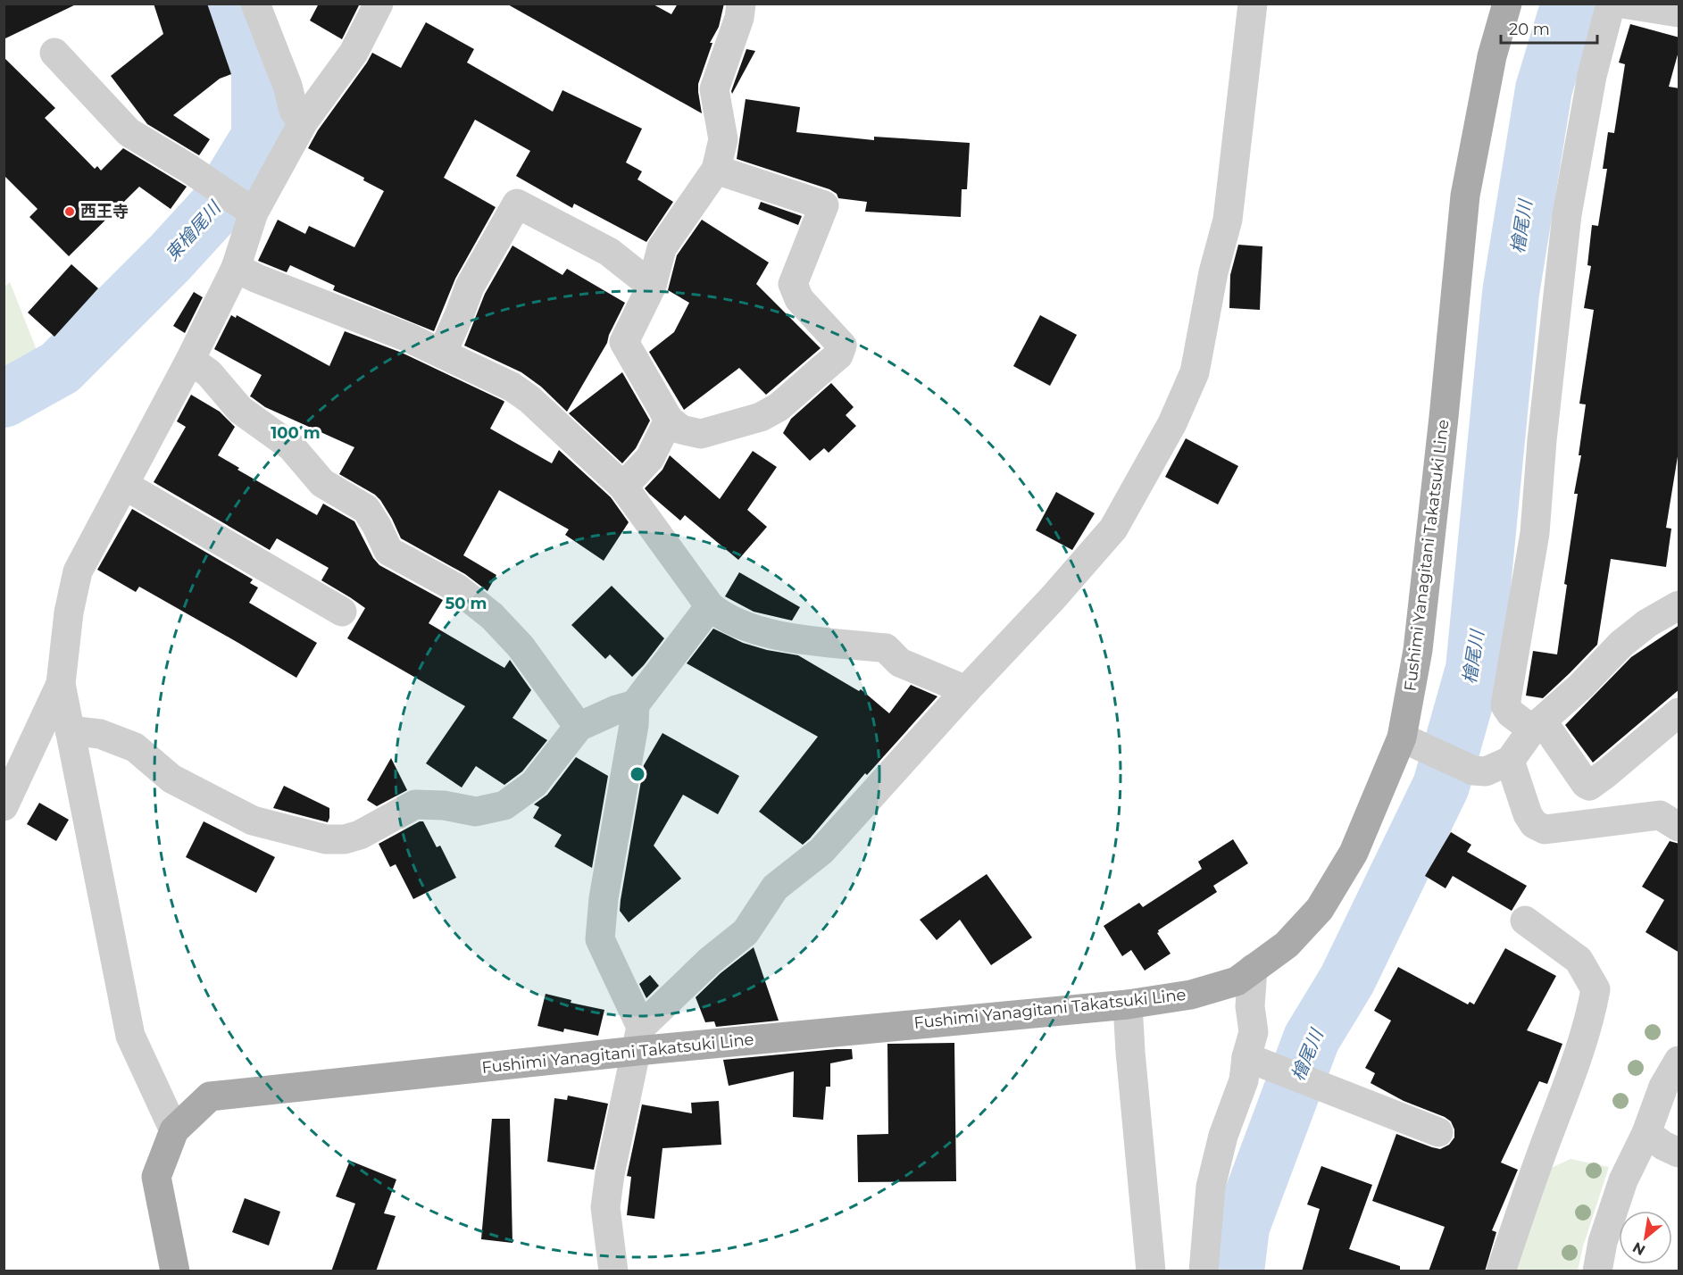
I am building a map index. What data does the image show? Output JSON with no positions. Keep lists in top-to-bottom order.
{
  "streets": {
    "main road": ["Fushimi Yanagitani Takatsuki Line"]
  },
  "water": ["檜尾川", "東檜尾川"],
  "places": ["西王寺"],
  "scale_bar": "20 m",
  "north": "bottom left",
  "rings": ["100 m", "50 m"]
}
